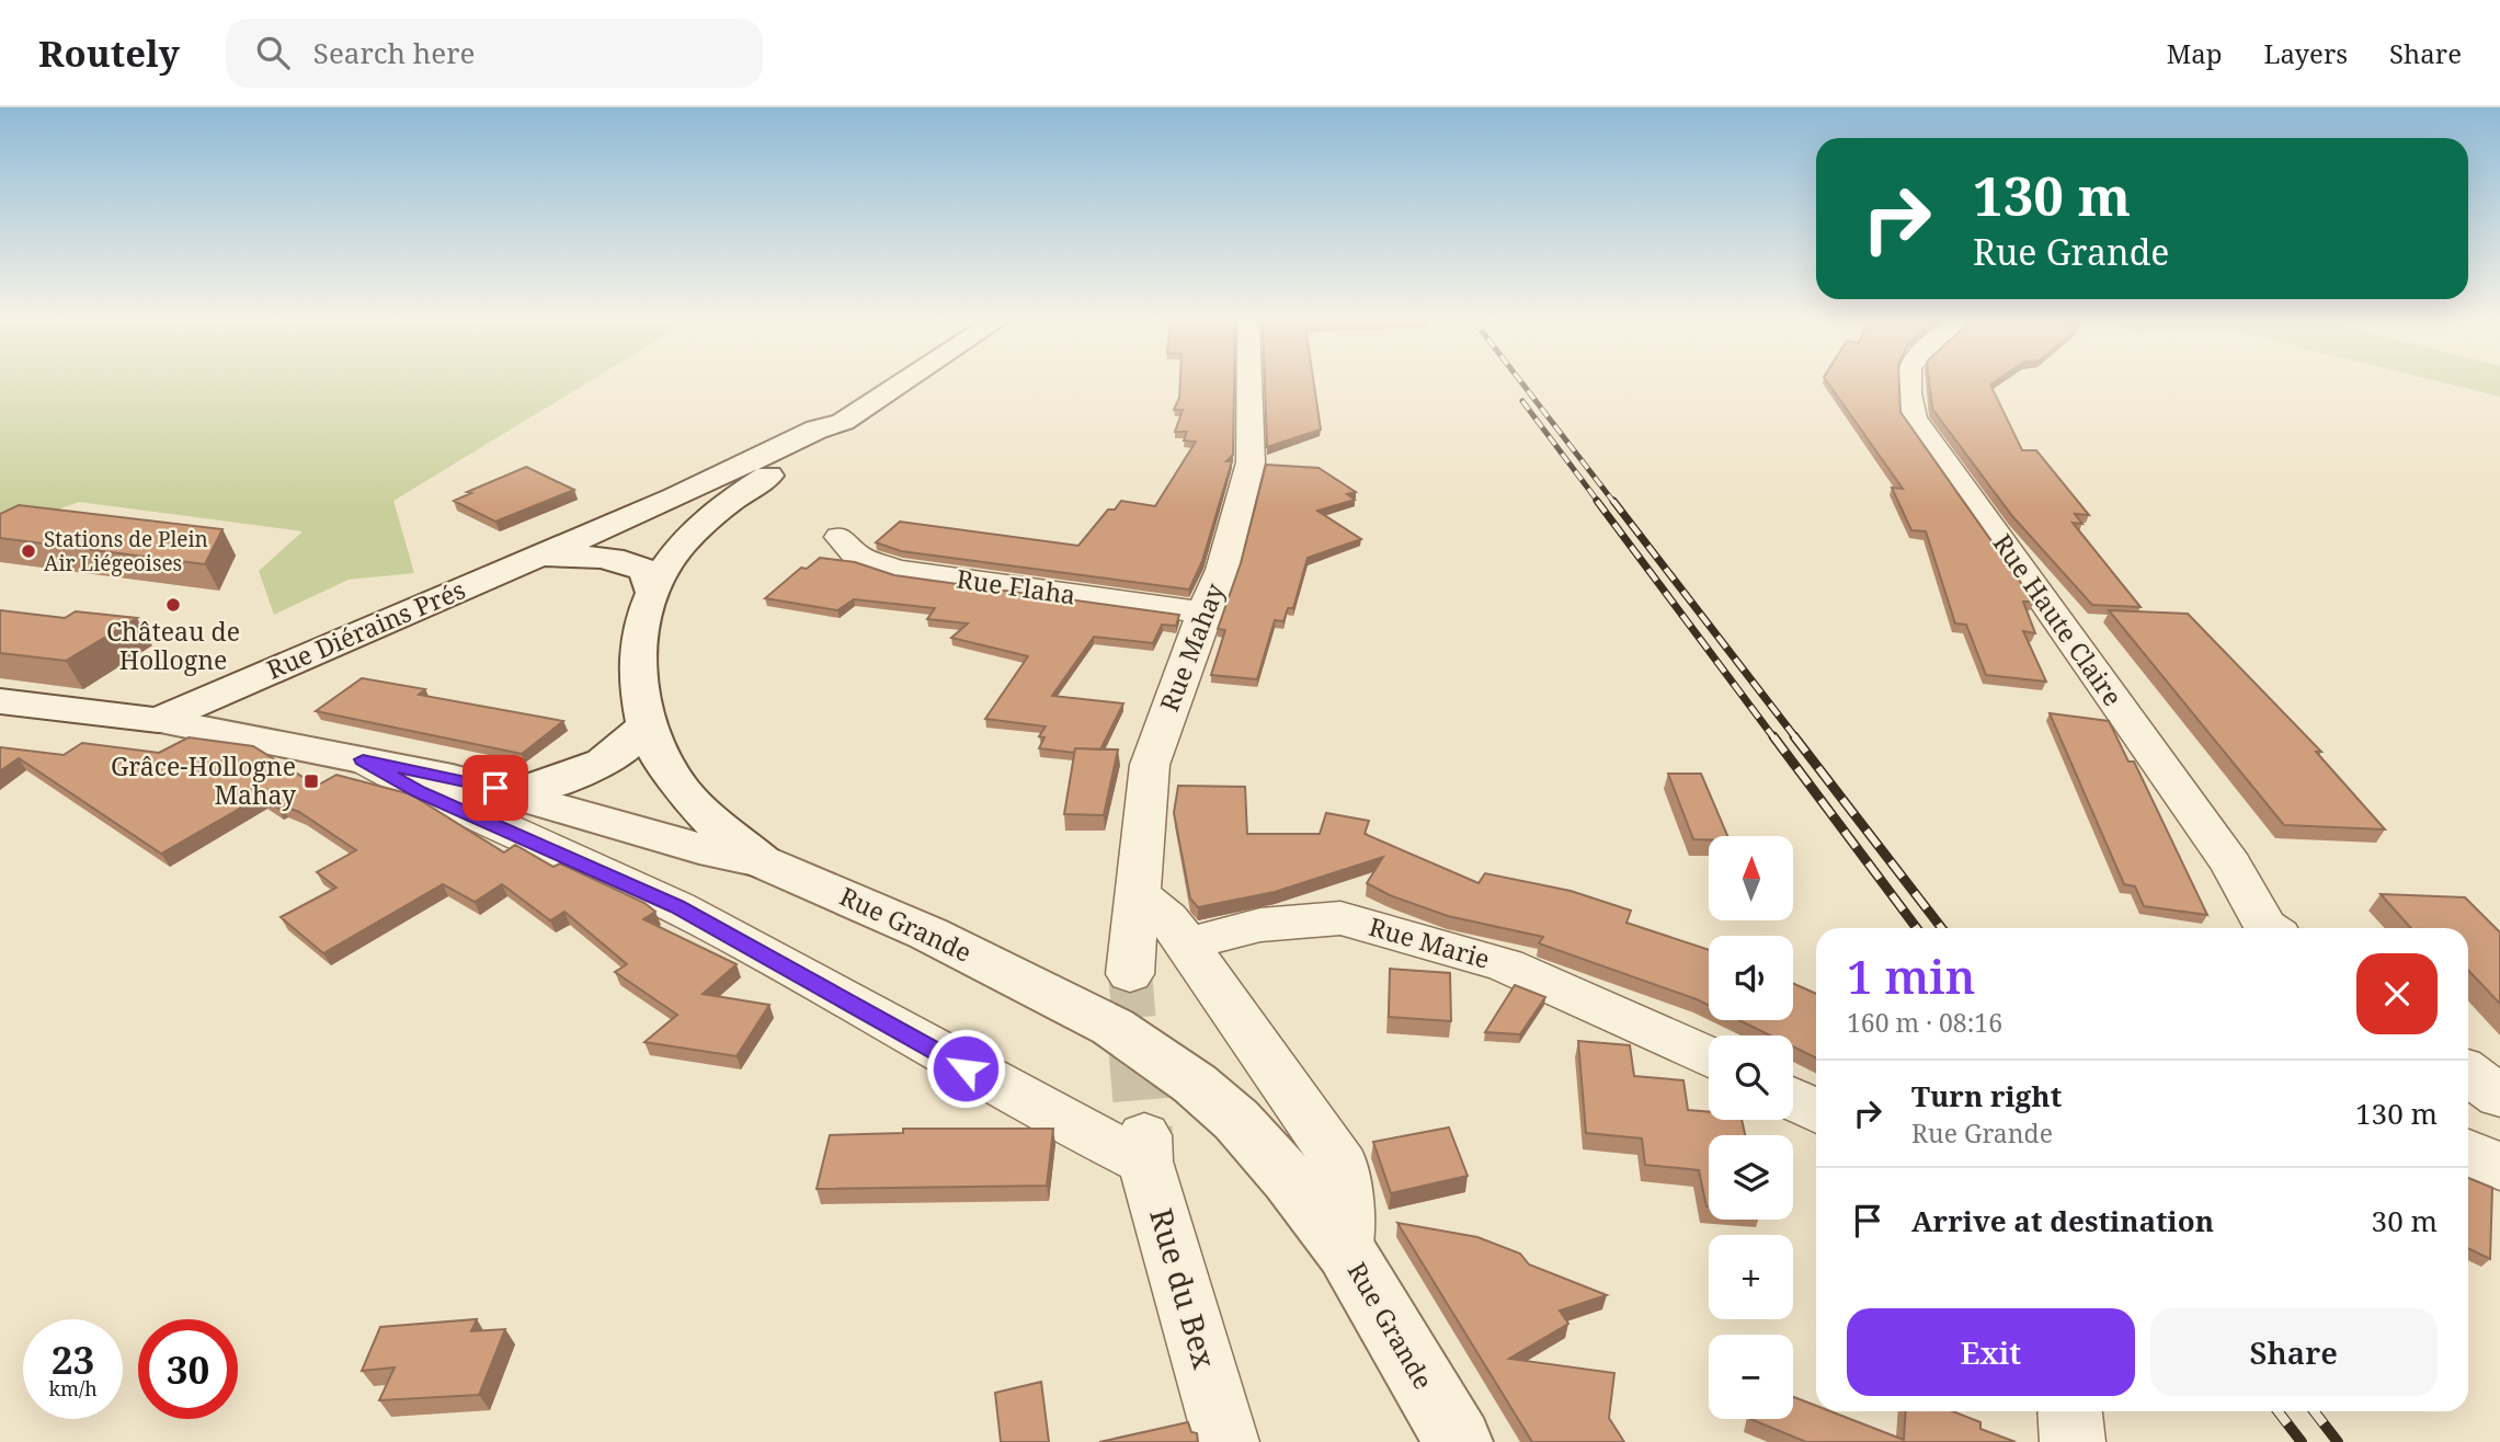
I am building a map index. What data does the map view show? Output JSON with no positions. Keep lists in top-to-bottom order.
{
  "streets": {
    "main road": ["Rue Diérains Prés", "Rue Grande"],
    "street": [
      "Rue Flaha",
      "Rue Haute Claire",
      "Rue Mahay",
      "Rue Marie",
      "Rue du Bex"
    ]
  },
  "crossings": [
    ["Rue Flaha", "Rue Mahay"],
    ["Rue Diérains Prés", "Rue Grande"],
    ["Rue Grande", "Rue du Bex"]
  ],
  "places": {
    "other": ["Stations de Plein Air Liégeoises", "Château de Hollogne"],
    "transit": ["Grâce-Hollogne Mahay"]
  },
  "north": "top",
  "page": {
    "header": "Routely",
    "search": "Search here",
    "nav": ["Map", "Layers", "Share"],
    "turn": ["130 m", "Rue Grande"],
    "map_buttons": ["+", "−"],
    "heading": ["1 min", "160 m · 08:16"],
    "list": [
      {
        "name": "Turn right",
        "note": "Rue Grande",
        "value": "130 m"
      },
      {
        "name": "Arrive at destination",
        "value": "30 m"
      }
    ],
    "buttons": ["Exit", "Share"],
    "speed": "23 km/h",
    "limit": "30"
  }
}
